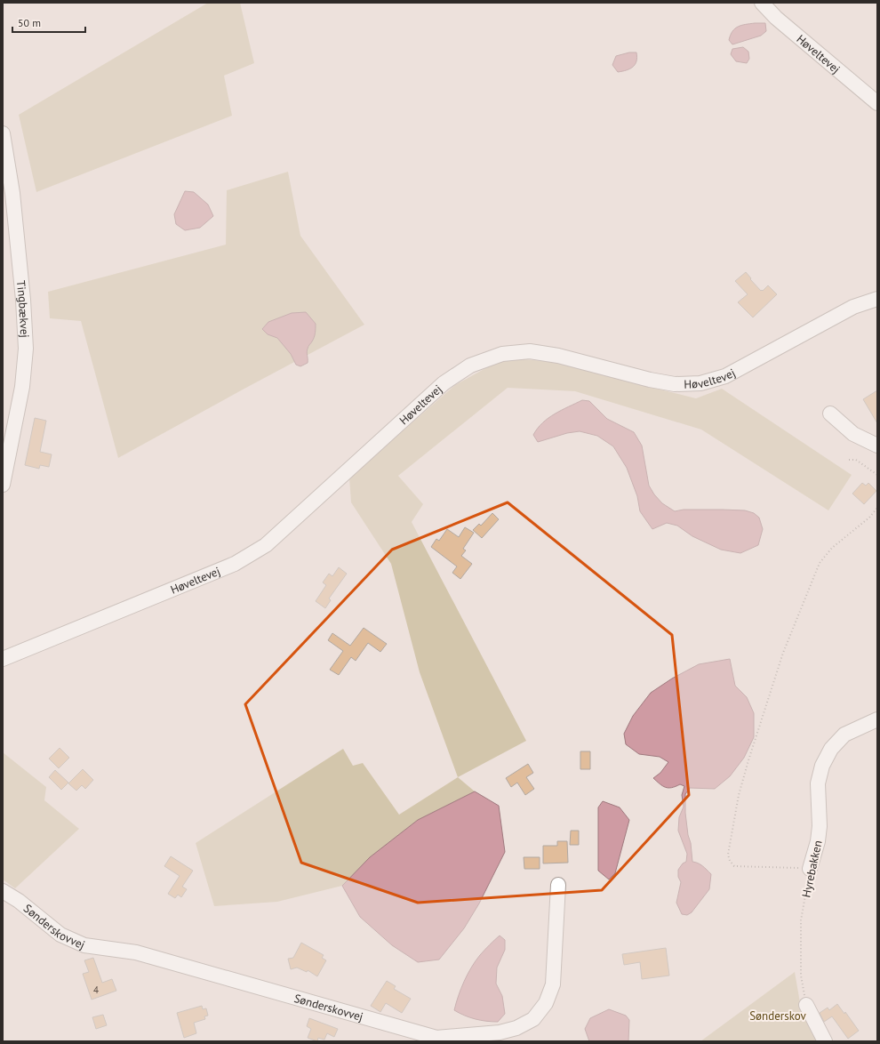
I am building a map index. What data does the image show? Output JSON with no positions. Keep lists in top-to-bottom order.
{
  "streets": {
    "street": [
      "Høveltevej",
      "Tingbækvej",
      "Hyrebakken",
      "Sønderskovvej"
    ]
  },
  "parks": ["Sønderskov"],
  "house_numbers": ["4"],
  "scale_bar": "50 m"
}
